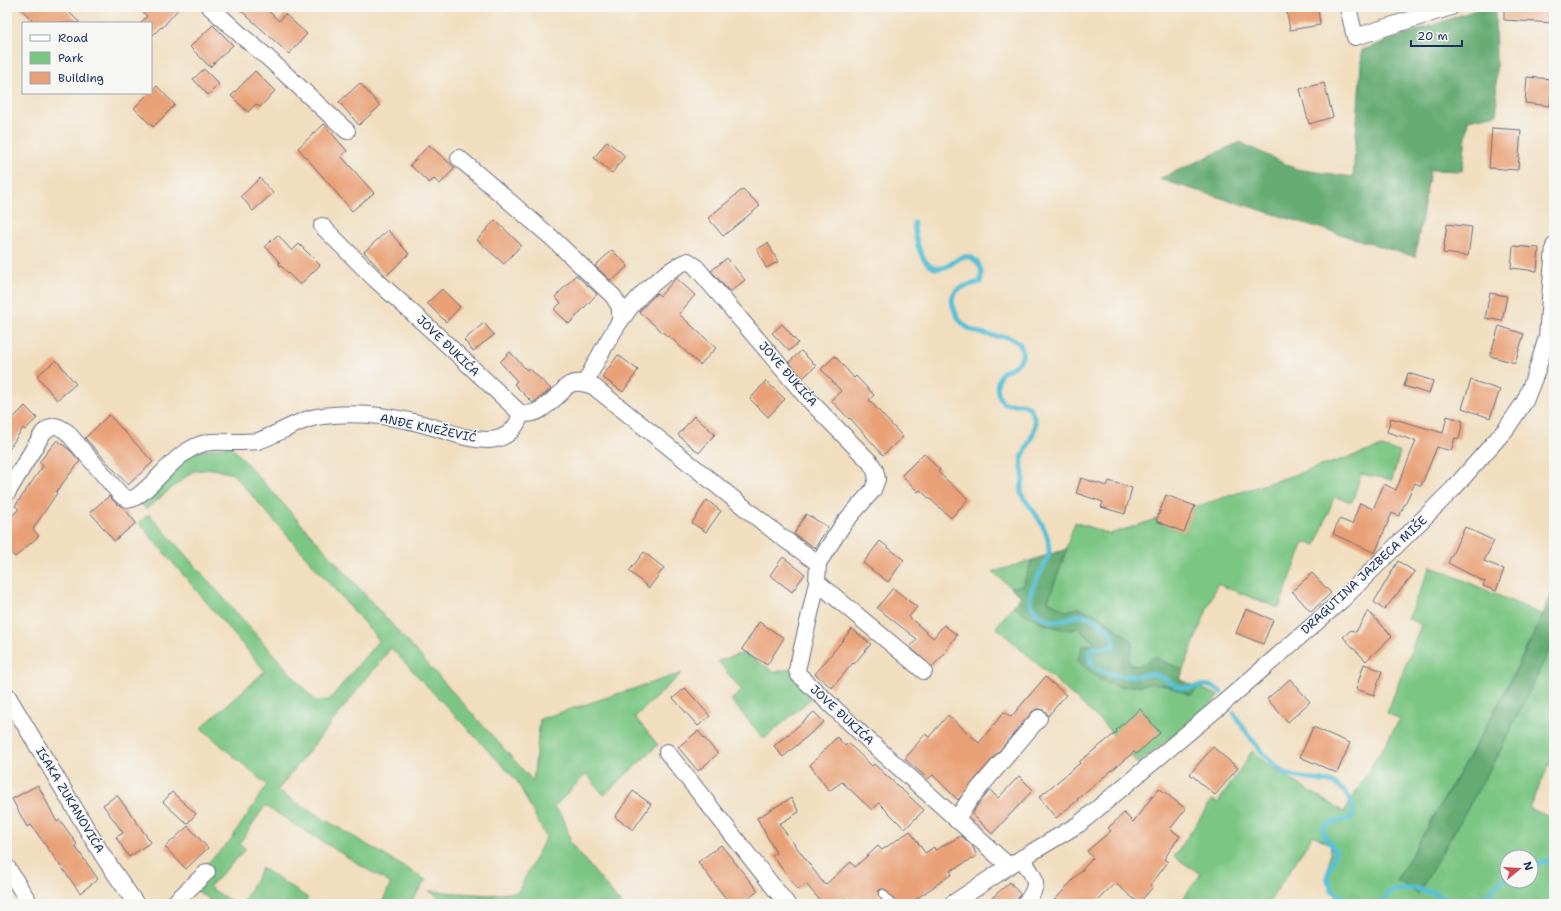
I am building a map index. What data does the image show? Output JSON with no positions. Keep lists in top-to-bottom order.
{
  "streets": {
    "street": [
      "JOVE ĐUKIĆA",
      "ANĐE KNEŽEVIĆ",
      "DRAGUTINA JAZBECA MIŠE",
      "ISAKA ZUKANOVIĆA"
    ]
  },
  "crossings": [
    ["JOVE ĐUKIĆA", "ANĐE KNEŽEVIĆ"],
    ["JOVE ĐUKIĆA", "DRAGUTINA JAZBECA MIŠE"]
  ],
  "legend": ["Road", "Park", "Building"],
  "scale_bar": "20 m",
  "north": "right"
}
